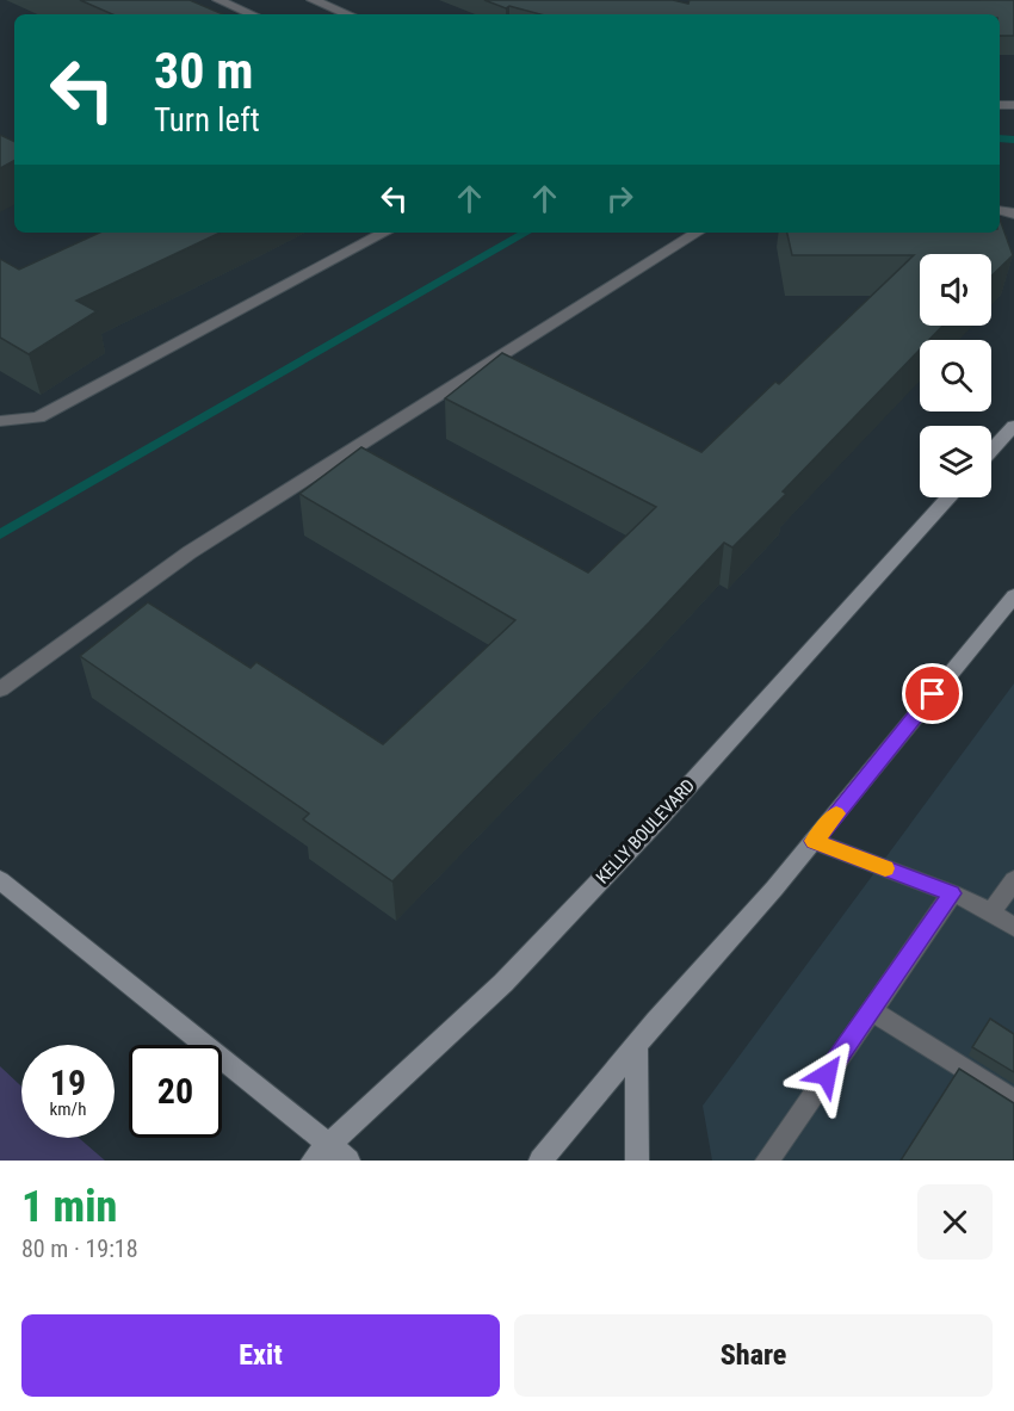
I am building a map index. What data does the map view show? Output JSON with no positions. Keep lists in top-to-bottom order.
{
  "streets": {
    "main road": ["KELLY BOULEVARD"]
  },
  "page": {
    "turn": ["30 m", "Turn left"],
    "speed": "19 km/h",
    "limit": "20",
    "heading": ["1 min", "80 m · 19:18"],
    "buttons": ["Exit", "Share"]
  }
}
